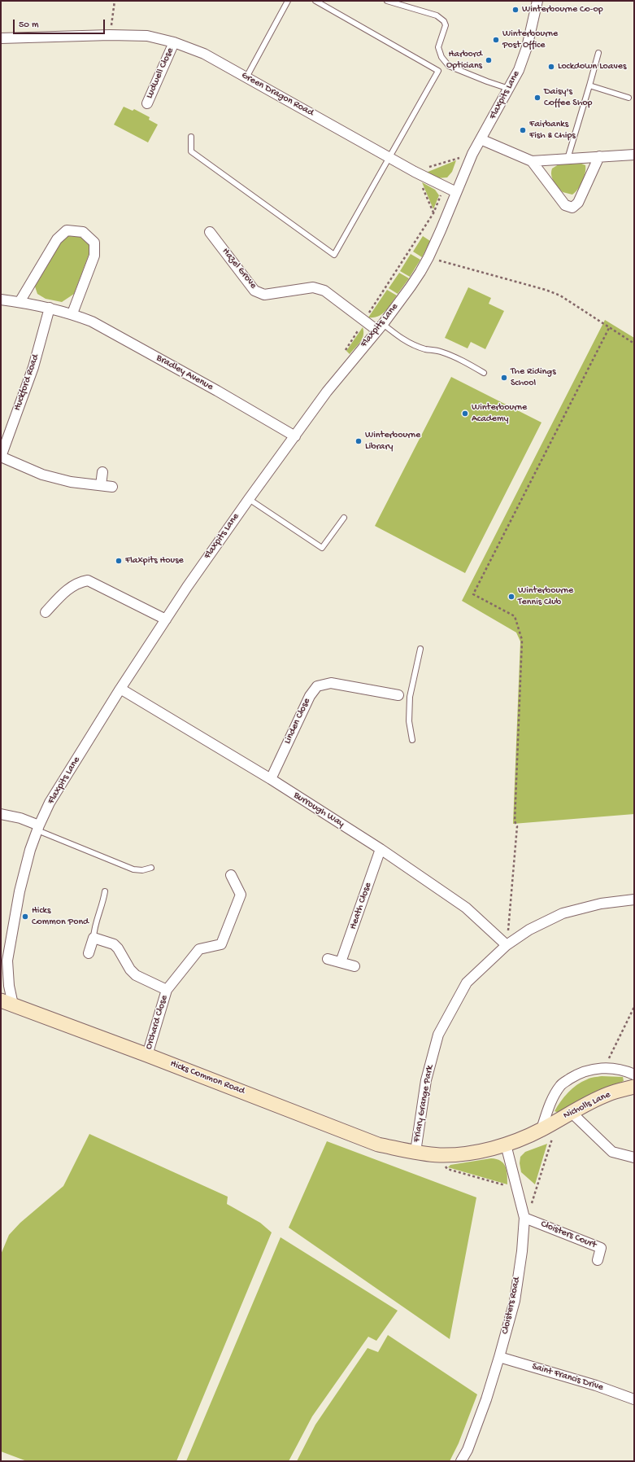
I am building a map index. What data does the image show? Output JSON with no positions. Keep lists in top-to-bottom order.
{
  "streets": {
    "street": [
      "Ludwell Close",
      "Green Dragon Road",
      "Flaxpits Lane",
      "Hazel Grove",
      "Bradley Avenue",
      "Huckford Road",
      "Linden Close",
      "Burrough Way",
      "Heath Close",
      "Orchard Close",
      "Hicks Common Road",
      "Friary Grange Park",
      "Nicholls Lane",
      "Cloisters Court",
      "Cloisters Road",
      "Saint Francis Drive"
    ]
  },
  "crossings": [
    ["Ludwell Close", "Green Dragon Road"],
    ["Green Dragon Road", "Flaxpits Lane"],
    ["Flaxpits Lane", "Hazel Grove"],
    ["Flaxpits Lane", "Bradley Avenue"],
    ["Flaxpits Lane", "Burrough Way"],
    ["Flaxpits Lane", "Hicks Common Road"],
    ["Bradley Avenue", "Huckford Road"],
    ["Linden Close", "Burrough Way"],
    ["Burrough Way", "Heath Close"],
    ["Burrough Way", "Friary Grange Park"],
    ["Orchard Close", "Hicks Common Road"],
    ["Hicks Common Road", "Friary Grange Park"],
    ["Hicks Common Road", "Nicholls Lane"],
    ["Friary Grange Park", "Nicholls Lane"],
    ["Nicholls Lane", "Cloisters Road"],
    ["Cloisters Court", "Cloisters Road"],
    ["Cloisters Road", "Saint Francis Drive"]
  ],
  "places": [
    "Winterbourne Co-op",
    "Winterbourne Post Office",
    "Harbord Opticians",
    "Lockdown Loaves",
    "Daisy's Coffee Shop",
    "Fairbanks Fish & Chips",
    "The Ridings School",
    "Winterbourne Academy",
    "Winterbourne Library",
    "Flaxpits House",
    "Winterbourne Tennis Club",
    "Hicks Common Pond"
  ],
  "scale_bar": "50 m"
}
